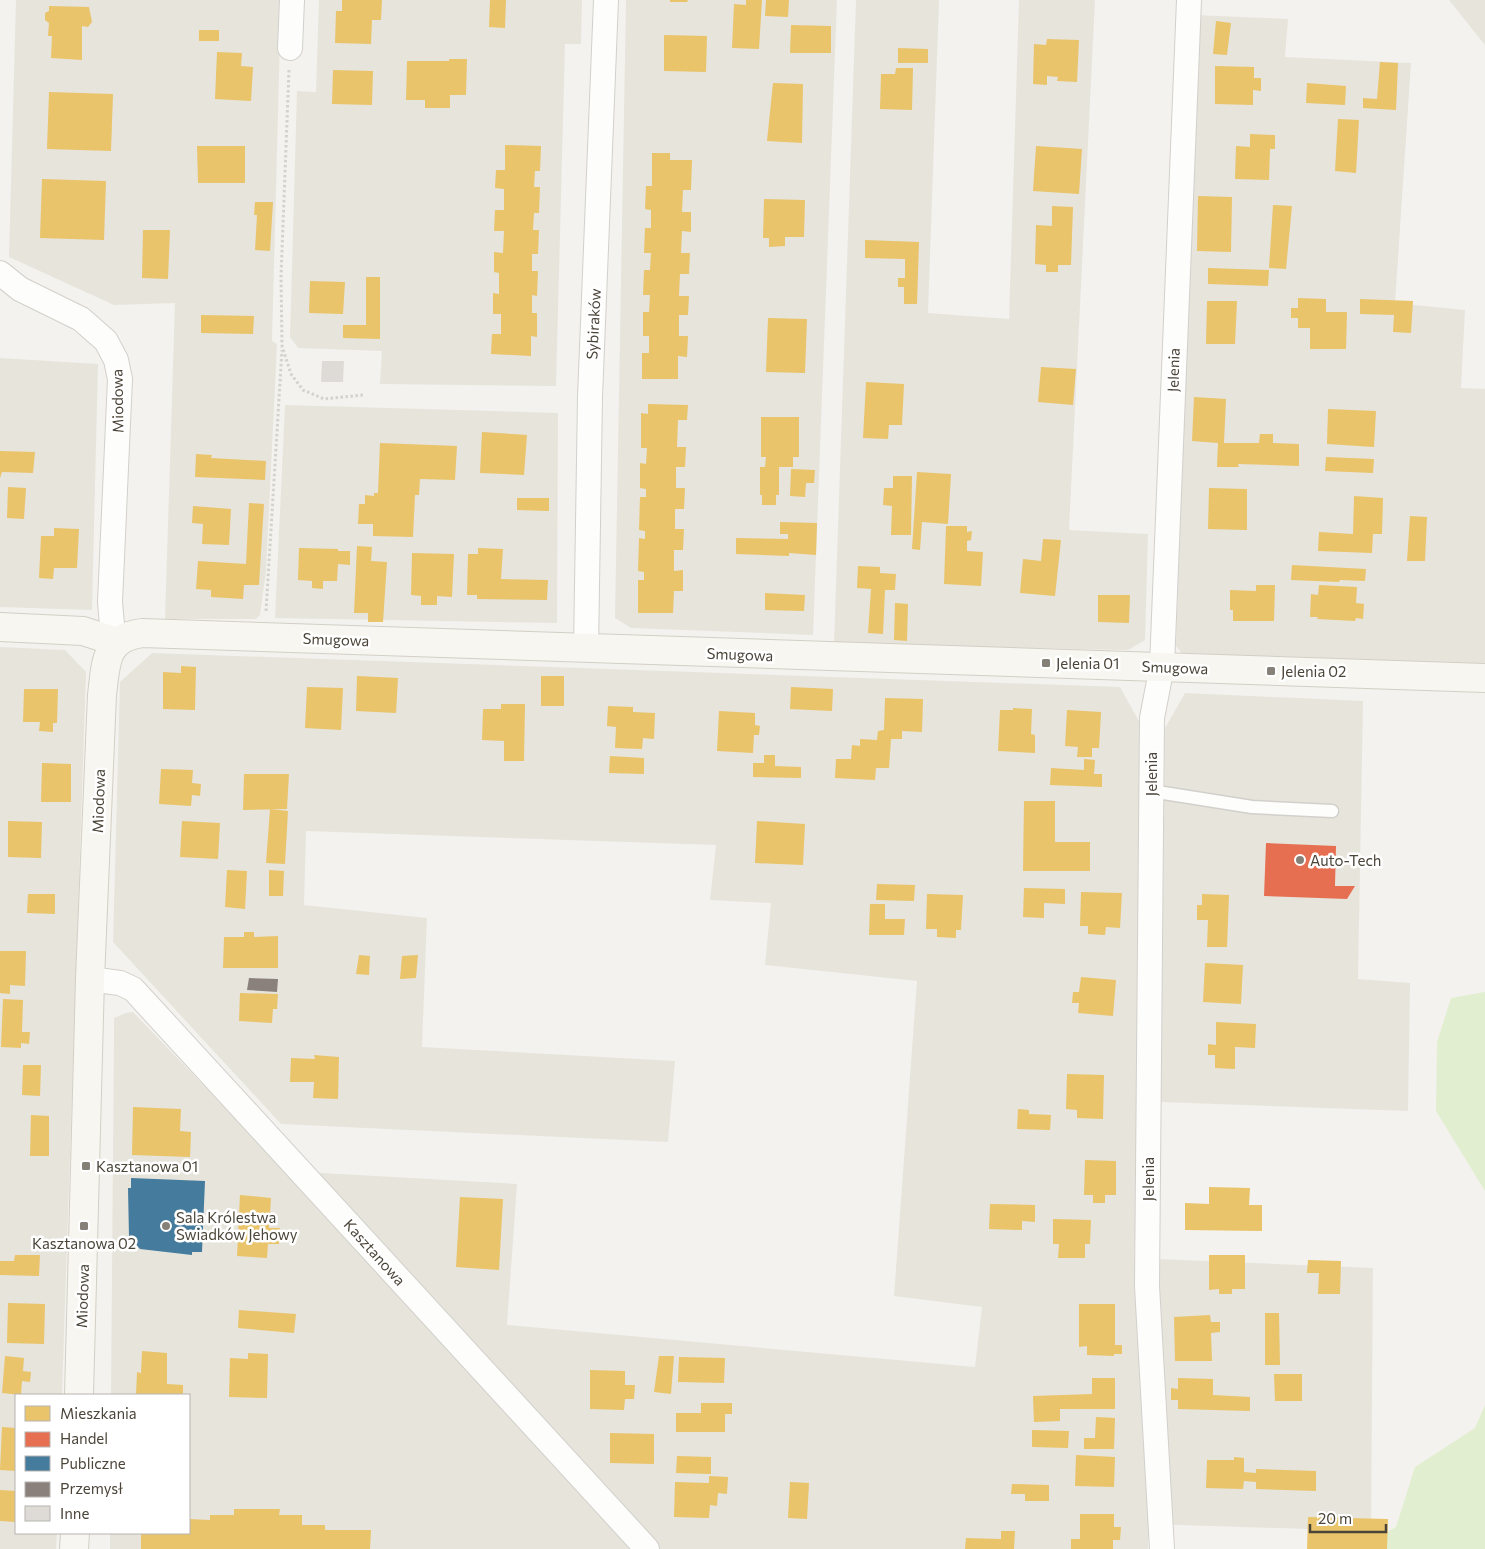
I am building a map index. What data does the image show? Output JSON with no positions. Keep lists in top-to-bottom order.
{
  "streets": {
    "street": [
      "Sybiraków",
      "Jelenia",
      "Miodowa",
      "Smugowa",
      "Kasztanowa"
    ]
  },
  "crossings": [
    ["Sybiraków", "Smugowa"],
    ["Jelenia", "Smugowa"],
    ["Miodowa", "Smugowa"],
    ["Miodowa", "Kasztanowa"]
  ],
  "places": {
    "transit": [
      "Jelenia 01",
      "Jelenia 02",
      "Kasztanowa 01",
      "Kasztanowa 02"
    ],
    "other": ["Auto-Tech", "Sala Królestwa Swiadków Jehowy"]
  },
  "legend": [
    "Mieszkania",
    "Handel",
    "Publiczne",
    "Przemysł",
    "Inne"
  ],
  "scale_bar": "20 m"
}
